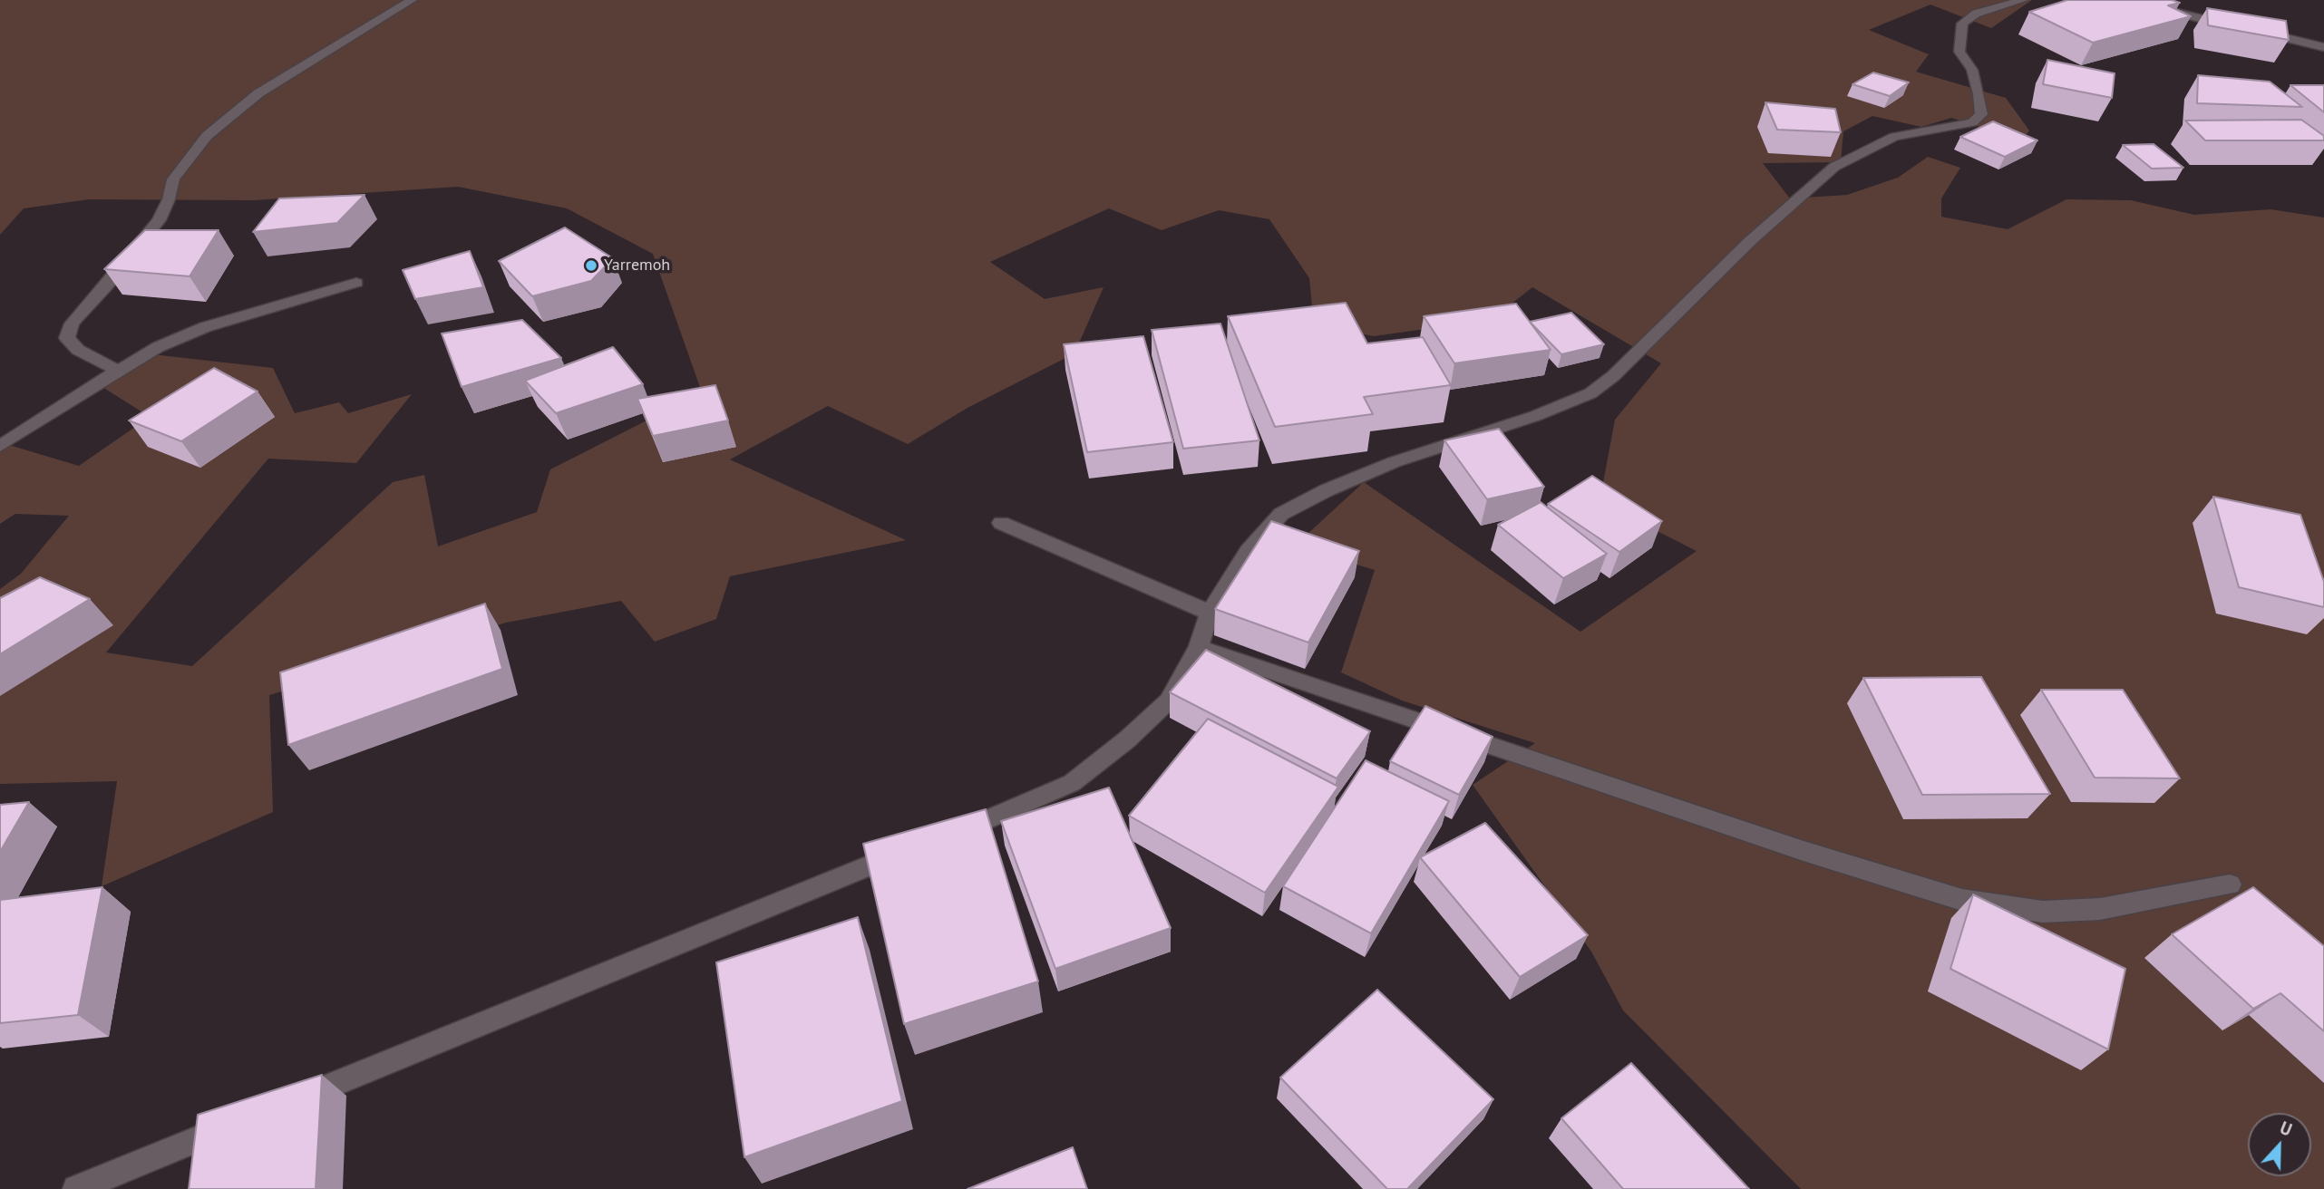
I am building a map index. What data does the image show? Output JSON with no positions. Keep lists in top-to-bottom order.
{
  "places": ["Yarremoh"],
  "north": "top"
}
